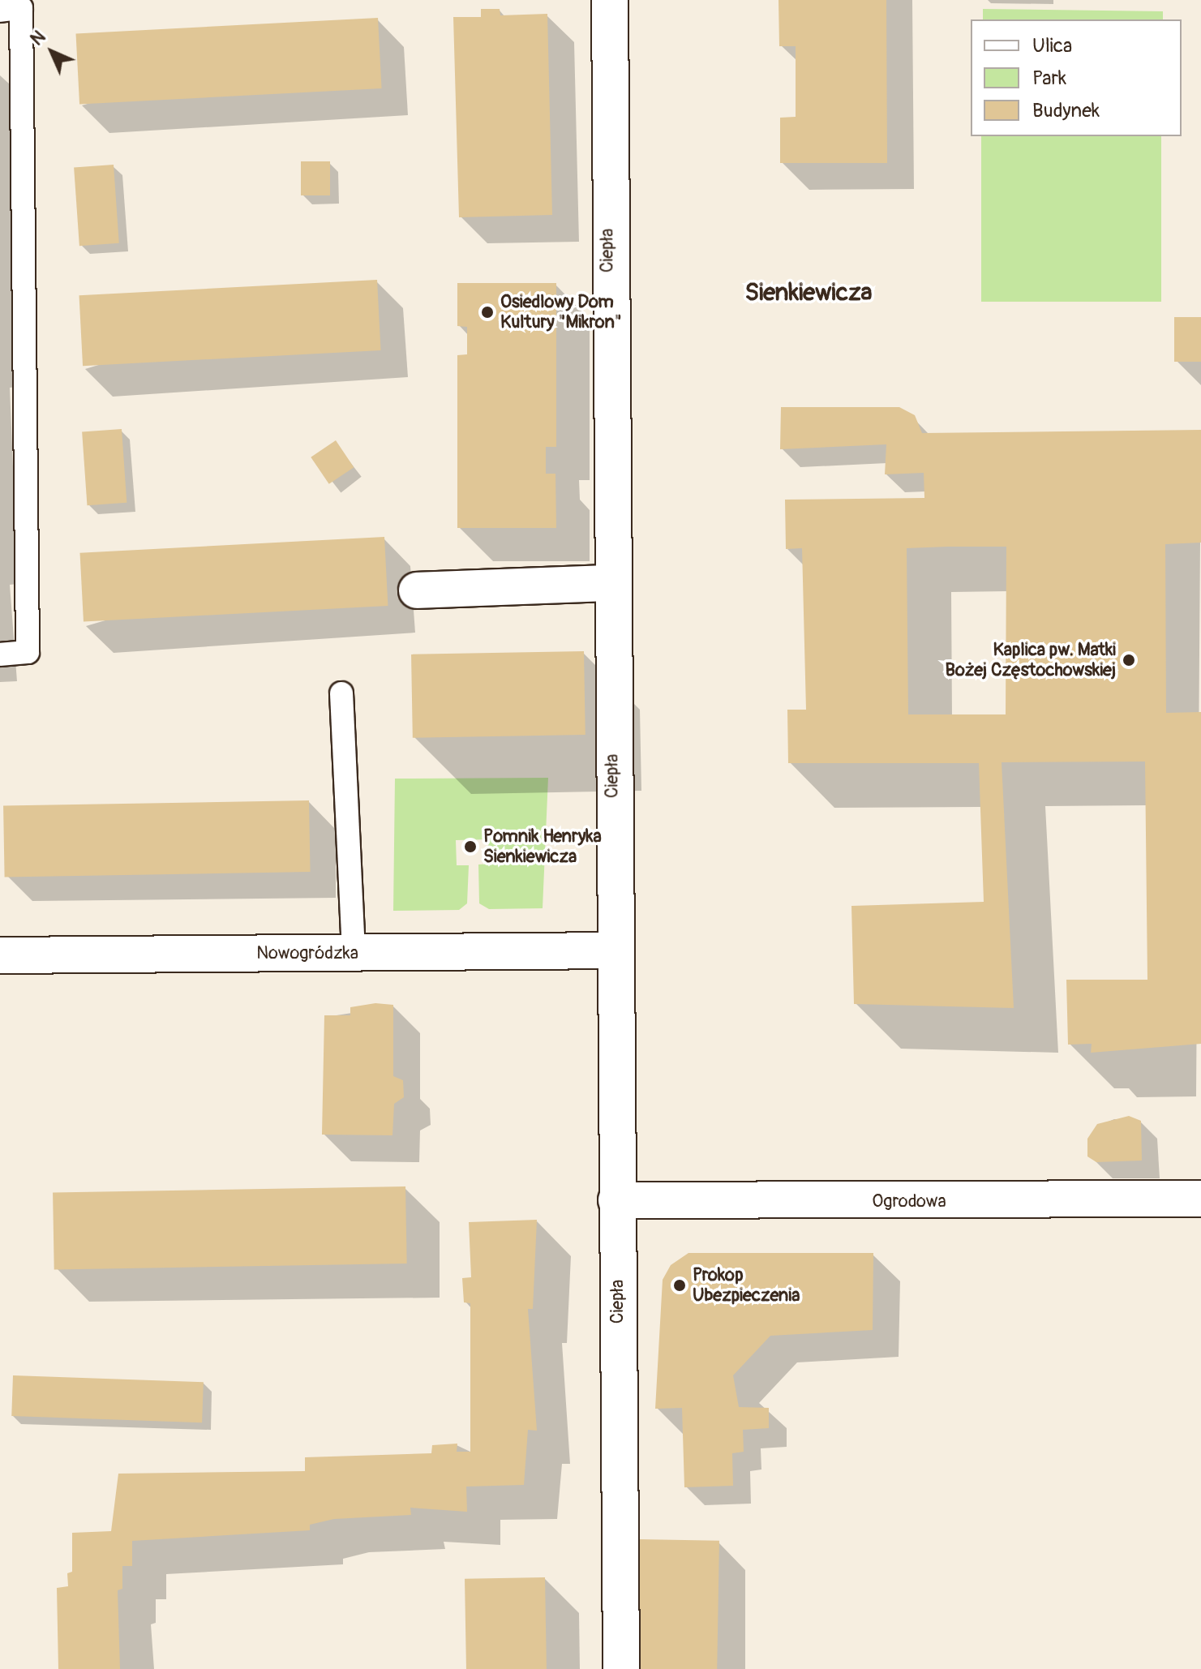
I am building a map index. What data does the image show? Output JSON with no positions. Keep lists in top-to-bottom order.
{
  "streets": {
    "street": ["Ciepła", "Nowogródzka", "Ogrodowa"]
  },
  "crossings": [
    ["Ciepła", "Nowogródzka"],
    ["Ciepła", "Ogrodowa"]
  ],
  "districts": ["Sienkiewicza"],
  "places": [
    "Osiedlowy Dom Kultury \"Mikron\"",
    "Kaplica pw. Matki Bożej Częstochowskiej",
    "Pomnik Henryka Sienkiewicza",
    "Prokop Ubezpieczenia"
  ],
  "legend": ["Ulica", "Park", "Budynek"],
  "north": "top left"
}
